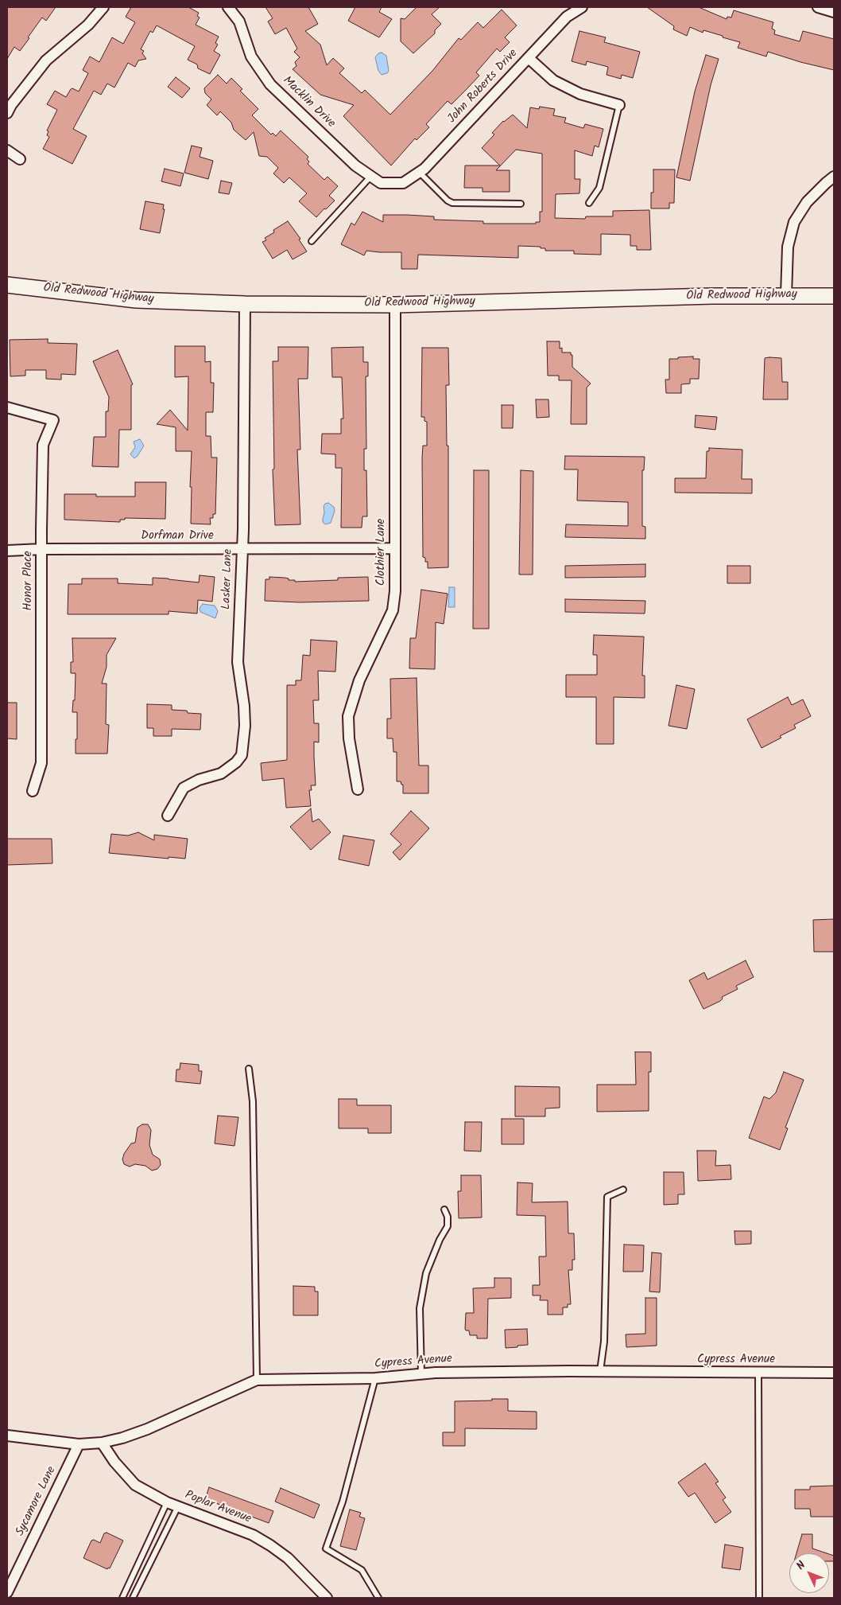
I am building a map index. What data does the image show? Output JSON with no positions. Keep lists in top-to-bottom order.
{
  "streets": {
    "main road": ["Old Redwood Highway"],
    "street": [
      "John Roberts Drive",
      "Macklin Drive",
      "Dorfman Drive",
      "Clothier Lane",
      "Lasker Lane",
      "Honor Place",
      "Cypress Avenue",
      "Sycamore Lane",
      "Poplar Avenue"
    ]
  },
  "crossings": [
    ["John Roberts Drive", "Macklin Drive"],
    ["Old Redwood Highway", "Clothier Lane"],
    ["Old Redwood Highway", "Lasker Lane"],
    ["Dorfman Drive", "Clothier Lane"],
    ["Dorfman Drive", "Lasker Lane"],
    ["Dorfman Drive", "Honor Place"],
    ["Cypress Avenue", "Sycamore Lane"],
    ["Cypress Avenue", "Poplar Avenue"]
  ],
  "north": "top left"
}
